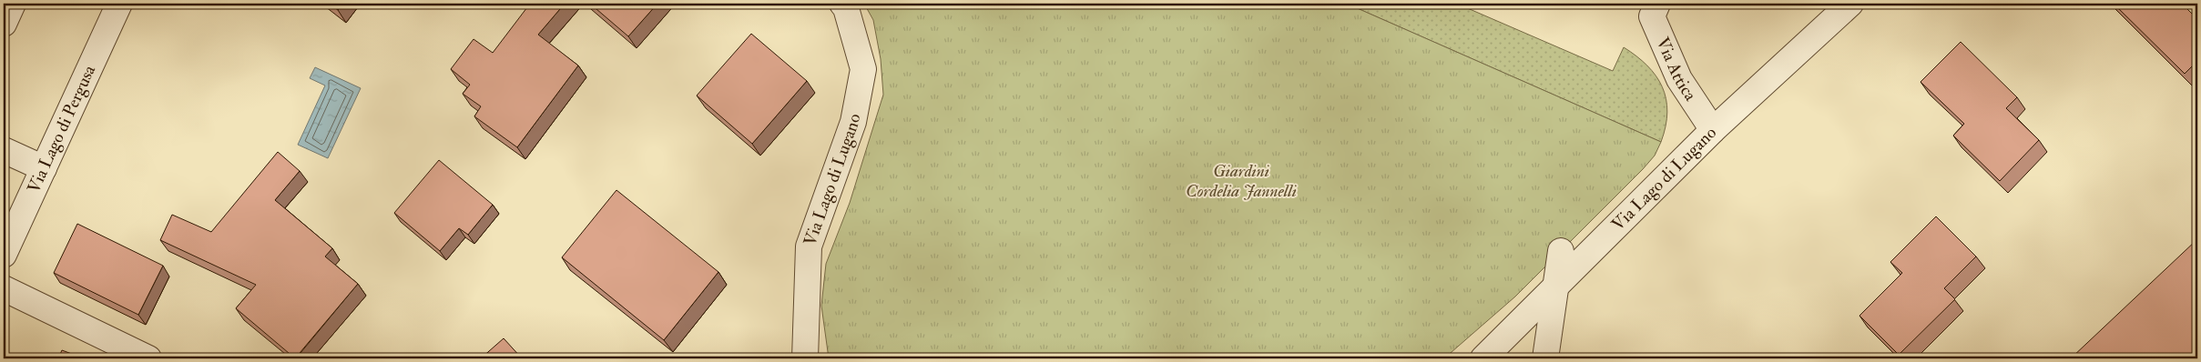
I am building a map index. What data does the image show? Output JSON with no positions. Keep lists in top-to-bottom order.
{
  "streets": {
    "street": ["Via Attica", "Via Lago di Pergusa", "Via Lago di Lugano"]
  },
  "crossings": [
    ["Via Attica", "Via Lago di Lugano"]
  ],
  "parks": ["Giardini Cordelia Jannelli"]
}
